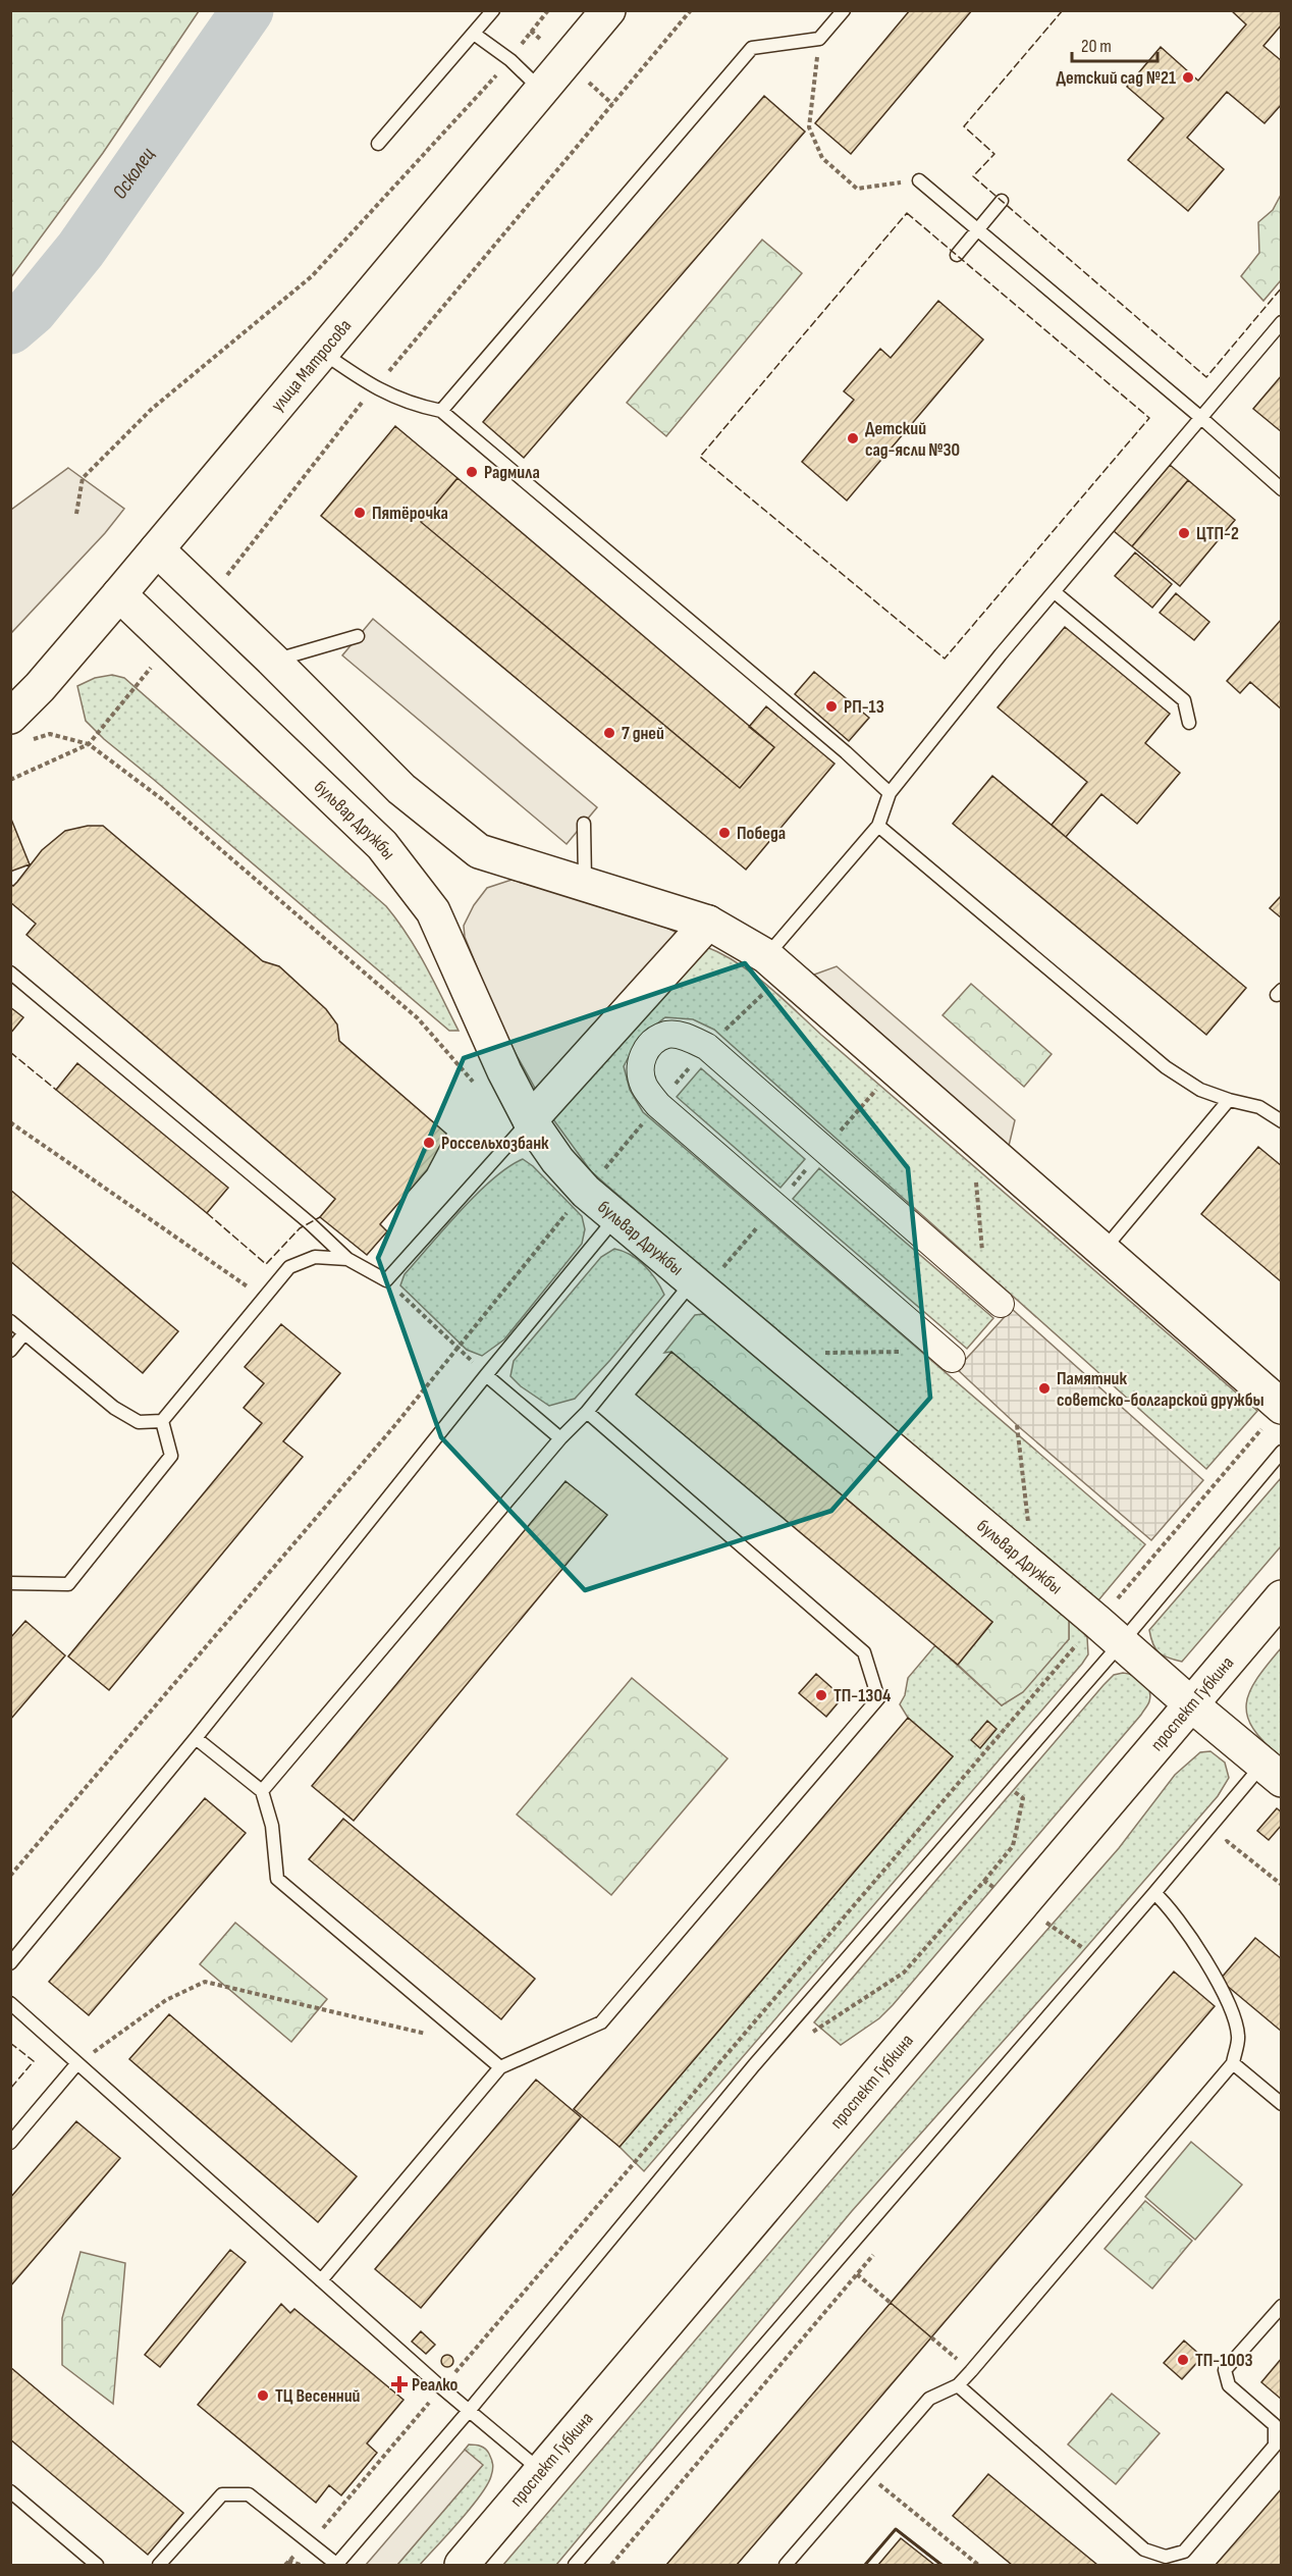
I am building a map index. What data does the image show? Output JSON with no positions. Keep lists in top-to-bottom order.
{
  "streets": {
    "main road": ["улица Матросова", "бульвар Дружбы", "проспект Губкина"]
  },
  "crossings": [
    ["улица Матросова", "бульвар Дружбы"],
    ["бульвар Дружбы", "проспект Губкина"]
  ],
  "water": ["Осколец"],
  "places": {
    "other": [
      "Детский сад №21",
      "Детский сад-ясли №30",
      "Радмила",
      "Пятёрочка",
      "ЦТП-2",
      "РП-13",
      "7 дней",
      "Победа",
      "Россельхозбанк",
      "Памятник советско-болгарской дружбы",
      "ТП-1304",
      "ТП-1003",
      "ТЦ Весенний"
    ],
    "health": ["Реалко"]
  },
  "scale_bar": "20 m"
}
